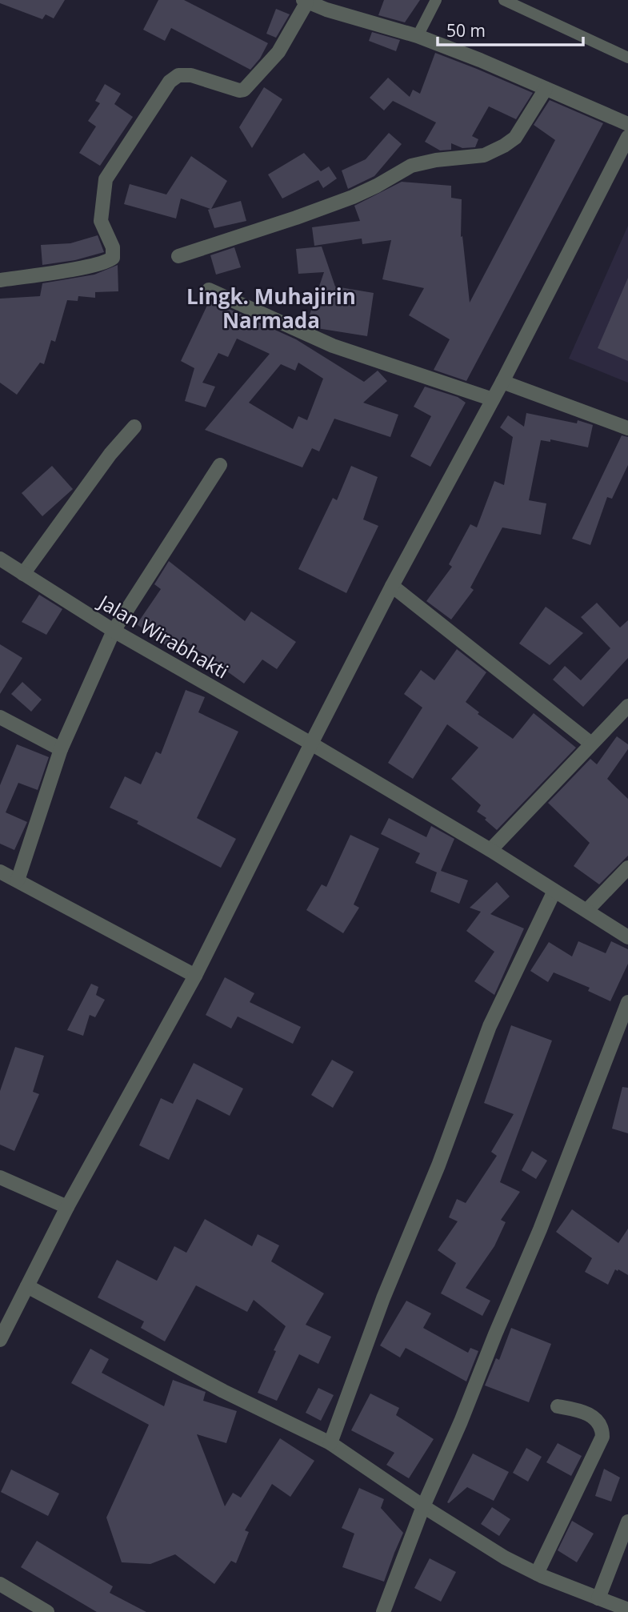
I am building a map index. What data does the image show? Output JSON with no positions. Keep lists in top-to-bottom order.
{
  "streets": {
    "street": ["Jalan Wirabhakti"]
  },
  "districts": ["Lingk. Muhajirin Narmada"],
  "scale_bar": "50 m"
}
